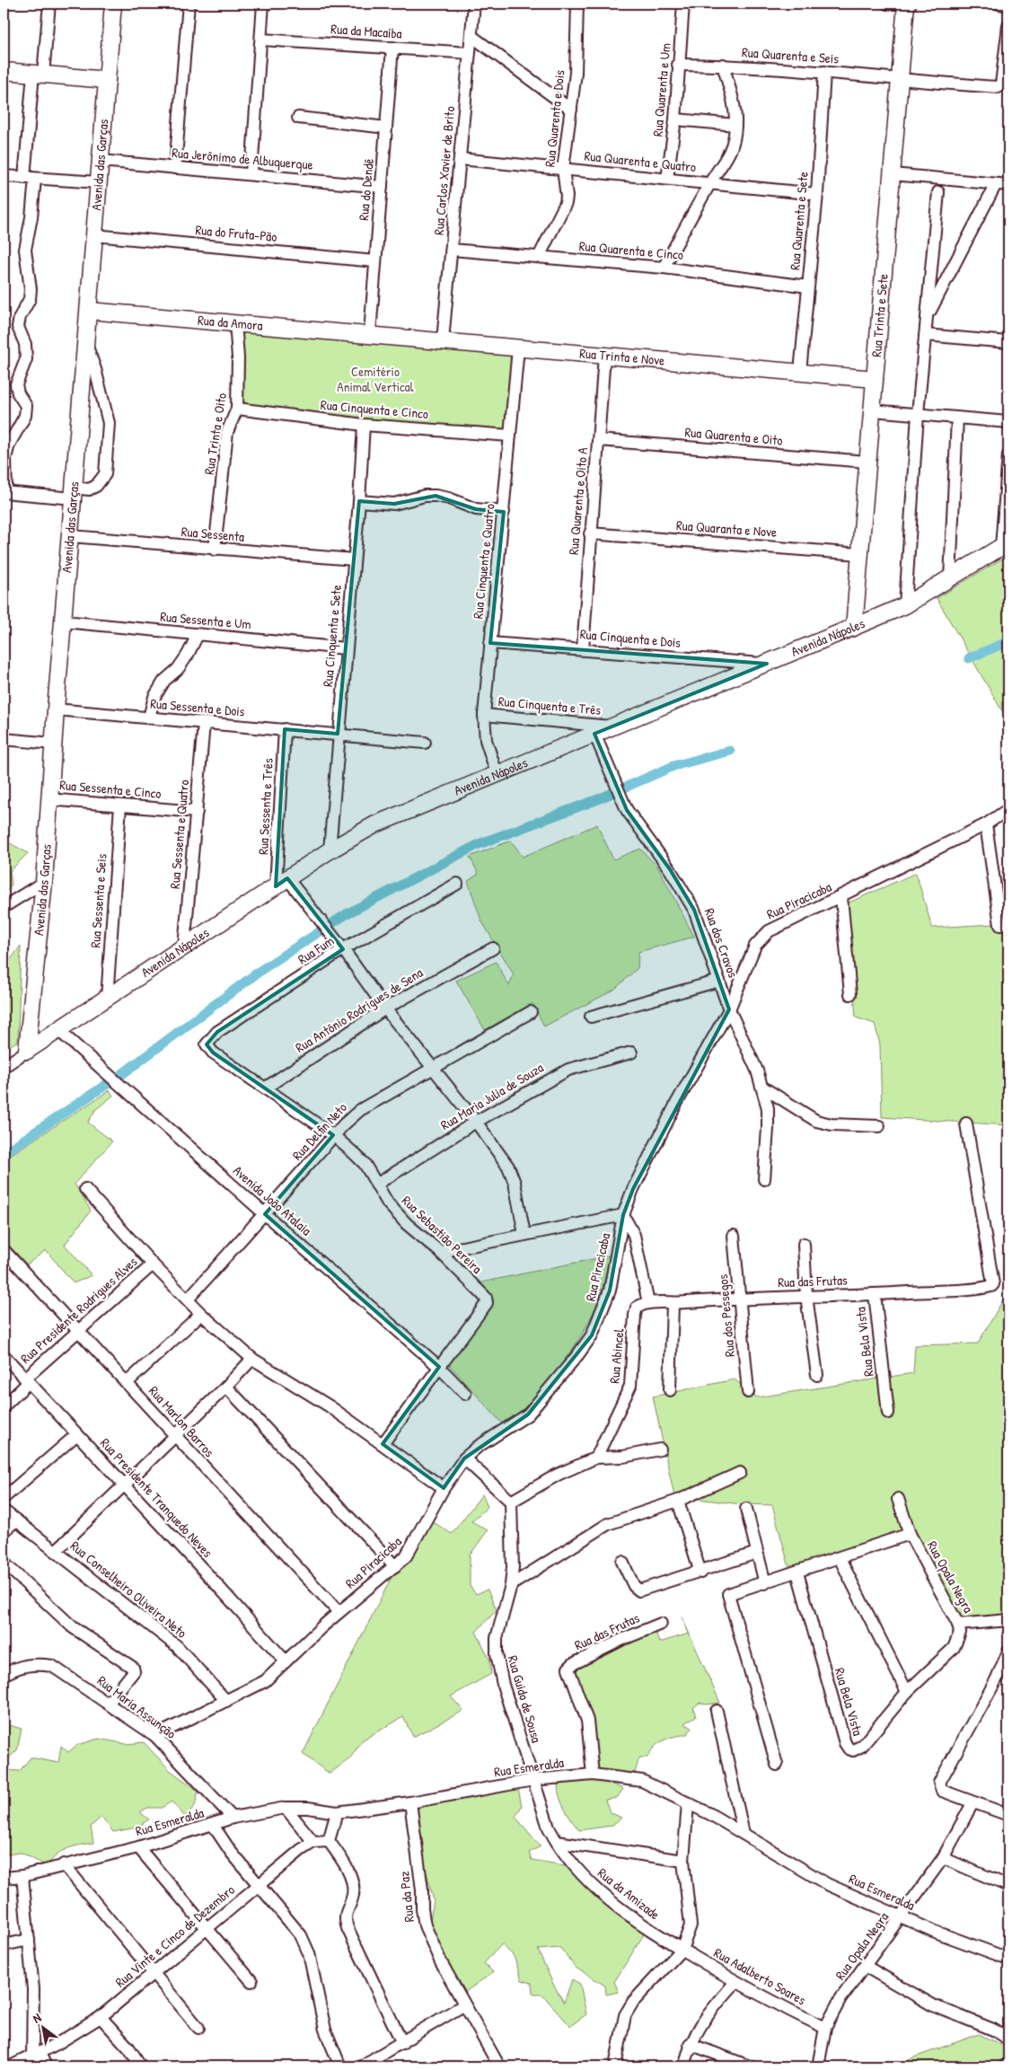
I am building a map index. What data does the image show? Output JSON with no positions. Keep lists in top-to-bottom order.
{
  "streets": {
    "main road": [
      "Avenida das Garças",
      "Rua Trinta e Sete",
      "Rua da Amora",
      "Rua Trinta e Nove",
      "Avenida Nápoles"
    ],
    "street": [
      "Rua da Macaíba",
      "Rua Quarenta e Seis",
      "Rua Quarenta e Um",
      "Rua Quarenta e Dois",
      "Rua Jerônimo de Albuquerque",
      "Rua Quarenta e Quatro",
      "Rua Carlos Xavier de Brito",
      "Rua do Dendê",
      "Rua Quarenta e Sete",
      "Rua do Fruta-Pão",
      "Rua Quarenta e Cinco",
      "Rua Cinquenta e Cinco",
      "Rua Trinta e Oito",
      "Rua Quarenta e Oito",
      "Rua Quarenta e Oito A",
      "Rua Quaranta e Nove",
      "Rua Sessenta",
      "Rua Cinquenta e Quatro",
      "Rua Sessenta e Um",
      "Rua Cinquenta e Sete",
      "Rua Cinquenta e Dois",
      "Rua Cinquenta e Três",
      "Rua Sessenta e Dois",
      "Rua Sessenta e Cinco",
      "Rua Sessenta e Três",
      "Rua Sessenta e Quatro",
      "Rua Sessenta e Seis",
      "Rua Piracicaba",
      "Rua dos Cravos",
      "Rua Fum",
      "Rua Antônio Rodrigues de Sena",
      "Rua Maria Julia de Souza",
      "Rua Delfin Neto",
      "Avenida João Atalaia",
      "Rua Sebastião Pereira",
      "Rua das Frutas",
      "Rua Presidente Rodrigues Alves",
      "Rua dos Pessegos",
      "Rua Bela Vista",
      "Rua Abincel",
      "Rua Marlon Barros",
      "Rua Presidente Tranquedo Neves",
      "Rua Opala Negra",
      "Rua Conselheiro Oliveira Neto",
      "Rua Guido de Sousa",
      "Rua Maria Assunção",
      "Rua Esmeralda",
      "Rua da Amizade",
      "Rua da Paz",
      "Rua Vinte e Cinco de Dezembro",
      "Rua Adalberto Soares"
    ]
  },
  "crossings": [
    ["Rua da Macaíba", "Rua Carlos Xavier de Brito"],
    ["Rua da Macaíba", "Rua do Dendê"],
    ["Rua Quarenta e Seis", "Rua Quarenta e Um"],
    ["Rua Quarenta e Seis", "Rua Quarenta e Sete"],
    ["Rua Quarenta e Seis", "Rua Trinta e Sete"],
    ["Rua Quarenta e Um", "Rua Quarenta e Quatro"],
    ["Rua Quarenta e Dois", "Rua Quarenta e Quatro"],
    ["Rua Quarenta e Dois", "Rua Quarenta e Cinco"],
    ["Rua Jerônimo de Albuquerque", "Avenida das Garças"],
    ["Rua Jerônimo de Albuquerque", "Rua do Dendê"],
    ["Rua Quarenta e Quatro", "Rua Carlos Xavier de Brito"],
    ["Rua Quarenta e Quatro", "Rua Quarenta e Sete"],
    ["Avenida das Garças", "Rua do Fruta-Pão"],
    ["Avenida das Garças", "Rua da Amora"],
    ["Avenida das Garças", "Rua Sessenta"],
    ["Avenida das Garças", "Rua Sessenta e Um"],
    ["Avenida das Garças", "Avenida Nápoles"],
    ["Avenida das Garças", "Rua Sessenta e Dois"],
    ["Avenida das Garças", "Rua Sessenta e Cinco"],
    ["Rua Carlos Xavier de Brito", "Rua Quarenta e Cinco"],
    ["Rua Carlos Xavier de Brito", "Rua Trinta e Nove"],
    ["Rua do Dendê", "Rua do Fruta-Pão"],
    ["Rua do Dendê", "Rua da Amora"],
    ["Rua do Dendê", "Rua Trinta e Nove"],
    ["Rua Quarenta e Sete", "Rua Quarenta e Cinco"],
    ["Rua Quarenta e Sete", "Rua Trinta e Nove"],
    ["Rua Trinta e Sete", "Rua Trinta e Nove"],
    ["Rua Trinta e Sete", "Rua Quarenta e Oito"],
    ["Rua Trinta e Sete", "Rua Quaranta e Nove"],
    ["Rua Trinta e Sete", "Avenida Nápoles"],
    ["Rua da Amora", "Rua Trinta e Nove"],
    ["Rua da Amora", "Rua Trinta e Oito"],
    ["Rua Trinta e Nove", "Rua Quarenta e Oito A"],
    ["Rua Trinta e Nove", "Rua Cinquenta e Quatro"],
    ["Rua Cinquenta e Cinco", "Rua Trinta e Oito"],
    ["Rua Cinquenta e Cinco", "Rua Cinquenta e Quatro"],
    ["Rua Cinquenta e Cinco", "Rua Cinquenta e Sete"],
    ["Rua Trinta e Oito", "Rua Sessenta"],
    ["Rua Quarenta e Oito", "Rua Quarenta e Oito A"],
    ["Rua Quarenta e Oito A", "Rua Quaranta e Nove"],
    ["Rua Quarenta e Oito A", "Rua Cinquenta e Dois"],
    ["Rua Sessenta", "Rua Cinquenta e Sete"],
    ["Rua Cinquenta e Quatro", "Rua Cinquenta e Dois"],
    ["Rua Cinquenta e Quatro", "Avenida Nápoles"],
    ["Rua Cinquenta e Quatro", "Rua Cinquenta e Três"],
    ["Rua Sessenta e Um", "Rua Cinquenta e Sete"],
    ["Rua Cinquenta e Sete", "Avenida Nápoles"],
    ["Rua Cinquenta e Sete", "Rua Sessenta e Dois"],
    ["Rua Cinquenta e Dois", "Avenida Nápoles"],
    ["Avenida Nápoles", "Rua Cinquenta e Três"],
    ["Avenida Nápoles", "Rua Sessenta e Três"],
    ["Avenida Nápoles", "Rua Sessenta e Quatro"],
    ["Avenida Nápoles", "Rua Sessenta e Seis"],
    ["Avenida Nápoles", "Rua dos Cravos"],
    ["Avenida Nápoles", "Avenida João Atalaia"],
    ["Rua Sessenta e Dois", "Rua Sessenta e Três"],
    ["Rua Sessenta e Dois", "Rua Sessenta e Quatro"],
    ["Rua Sessenta e Cinco", "Rua Sessenta e Quatro"],
    ["Rua Sessenta e Cinco", "Rua Sessenta e Seis"],
    ["Rua Piracicaba", "Rua dos Cravos"],
    ["Rua Piracicaba", "Rua Abincel"],
    ["Rua Piracicaba", "Rua Marlon Barros"],
    ["Rua Piracicaba", "Rua Presidente Tranquedo Neves"],
    ["Rua Piracicaba", "Rua Conselheiro Oliveira Neto"],
    ["Rua Piracicaba", "Rua Maria Assunção"],
    ["Rua Fum", "Rua Sebastião Pereira"],
    ["Rua Antônio Rodrigues de Sena", "Rua Sebastião Pereira"],
    ["Rua Maria Julia de Souza", "Rua Sebastião Pereira"],
    ["Rua Delfin Neto", "Avenida João Atalaia"],
    ["Rua Delfin Neto", "Rua Sebastião Pereira"],
    ["Avenida João Atalaia", "Rua Sebastião Pereira"],
    ["Rua das Frutas", "Rua dos Pessegos"],
    ["Rua das Frutas", "Rua Bela Vista"],
    ["Rua das Frutas", "Rua Abincel"],
    ["Rua das Frutas", "Rua Esmeralda"],
    ["Rua Presidente Rodrigues Alves", "Rua Marlon Barros"],
    ["Rua Presidente Rodrigues Alves", "Rua Presidente Tranquedo Neves"],
    ["Rua Bela Vista", "Rua Opala Negra"],
    ["Rua Opala Negra", "Rua Esmeralda"],
    ["Rua Opala Negra", "Rua Adalberto Soares"],
    ["Rua Guido de Sousa", "Rua Esmeralda"],
    ["Rua Guido de Sousa", "Rua da Amizade"],
    ["Rua Maria Assunção", "Rua Esmeralda"],
    ["Rua Esmeralda", "Rua da Amizade"],
    ["Rua Esmeralda", "Rua da Paz"],
    ["Rua da Amizade", "Rua Adalberto Soares"]
  ],
  "parks": ["Cemitério Animal Vertical"],
  "north": "top left"
}
